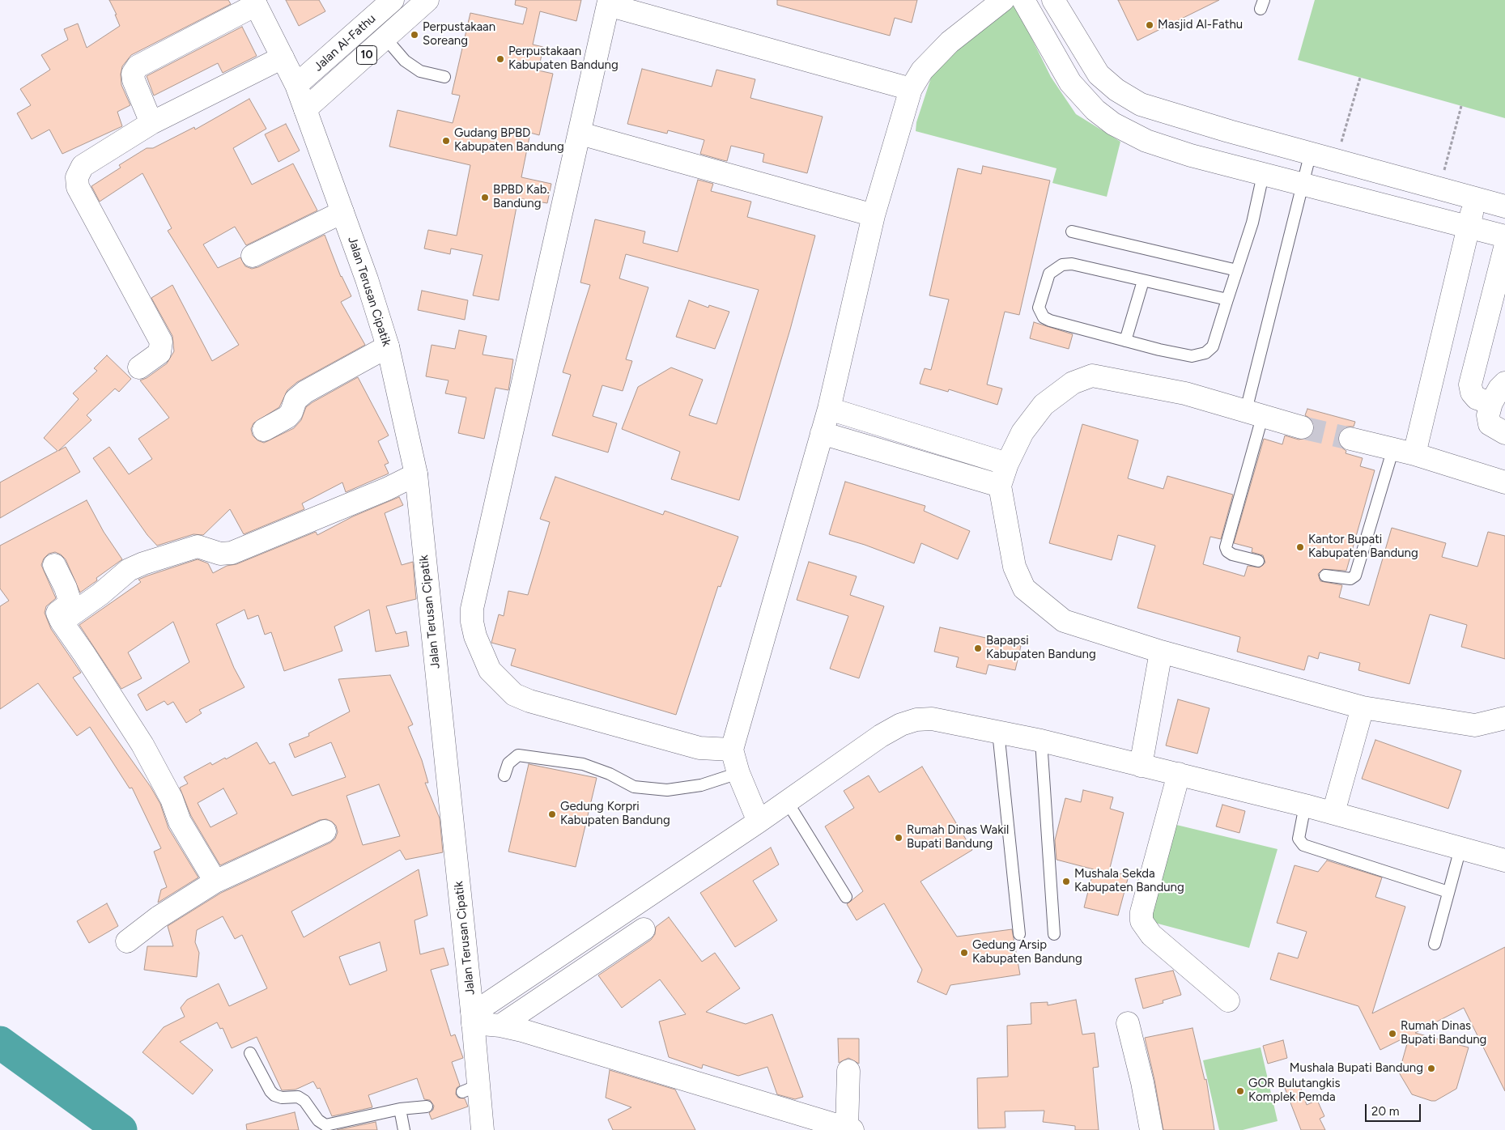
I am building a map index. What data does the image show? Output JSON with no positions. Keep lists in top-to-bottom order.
{
  "streets": {
    "main road": ["Jalan Al-Fathu", "10", "Jalan Terusan Cipatik"]
  },
  "crossings": [
    ["Jalan Al-Fathu", "Jalan Terusan Cipatik"]
  ],
  "places": [
    "Masjid Al-Fathu",
    "Perpustakaan Soreang",
    "Perpustakaan Kabupaten Bandung",
    "Gudang BPBD Kabupaten Bandung",
    "BPBD Kab. Bandung",
    "Kantor Bupati Kabupaten Bandung",
    "Bapapsi Kabupaten Bandung",
    "Gedung Korpri Kabupaten Bandung",
    "Rumah Dinas Wakil Bupati Bandung",
    "Mushala Sekda Kabupaten Bandung",
    "Gedung Arsip Kabupaten Bandung",
    "Rumah Dinas Bupati Bandung",
    "Mushala Bupati Bandung",
    "GOR Bulutangkis Komplek Pemda"
  ],
  "scale_bar": "20 m"
}
